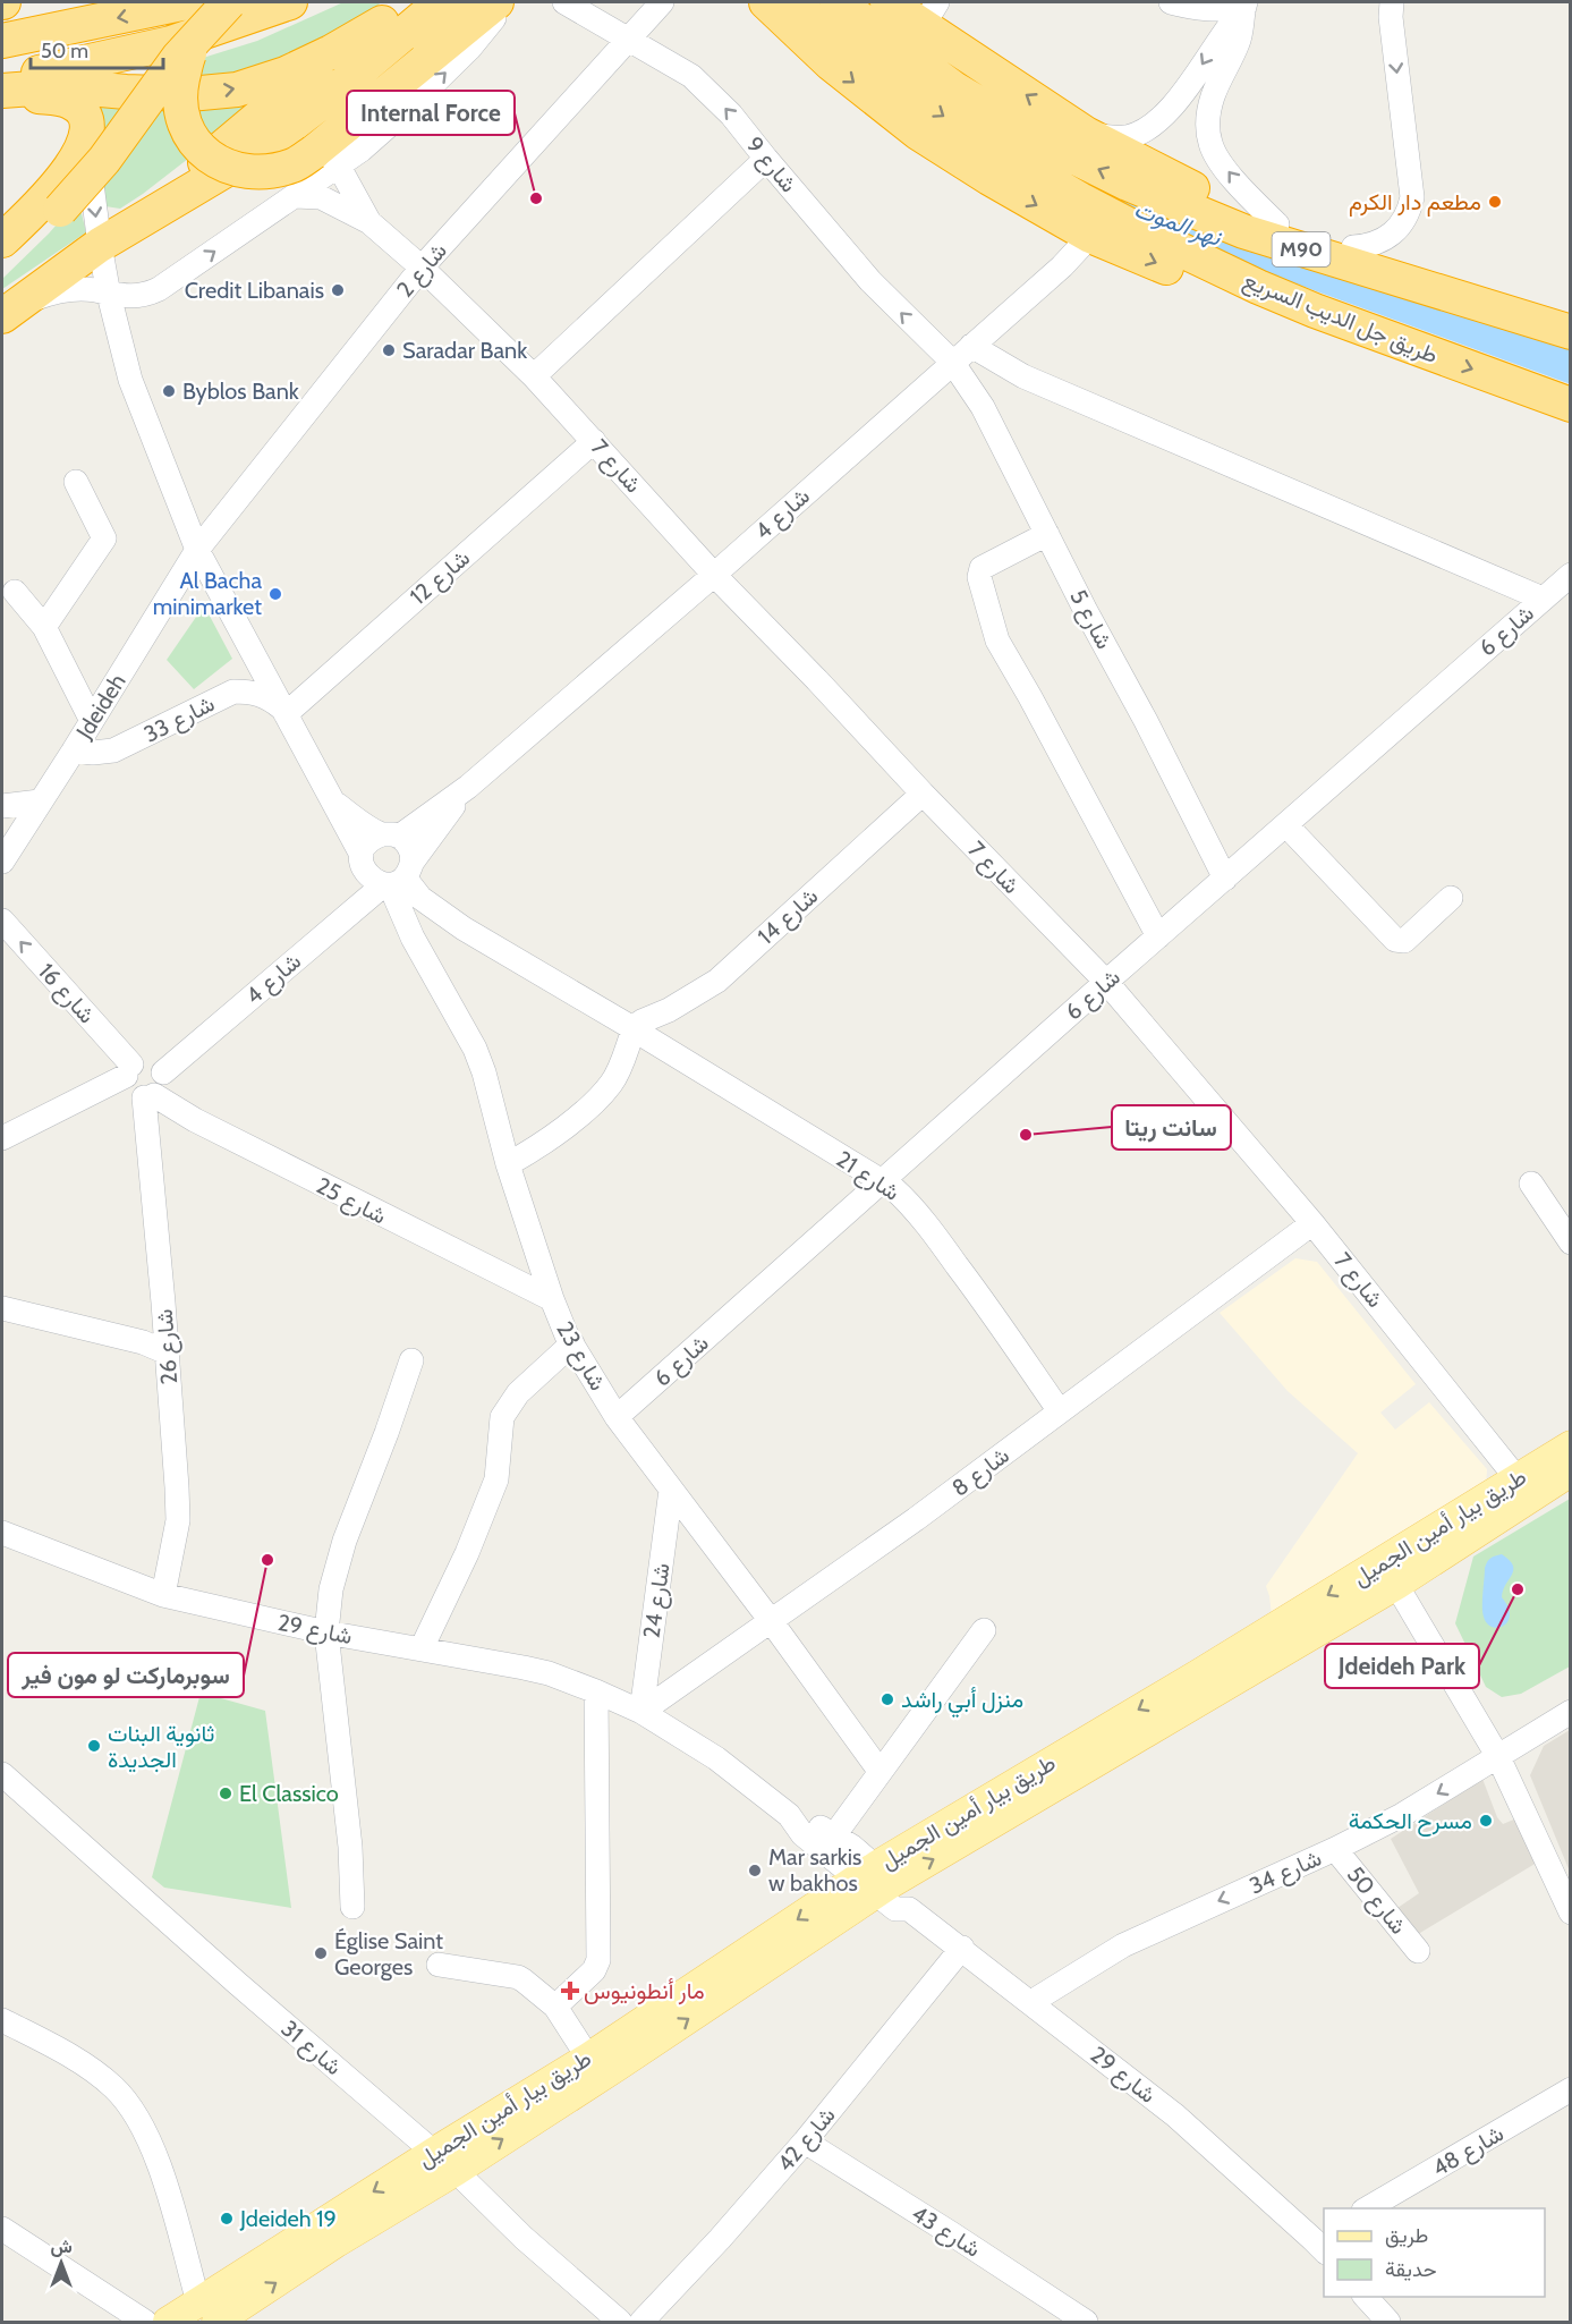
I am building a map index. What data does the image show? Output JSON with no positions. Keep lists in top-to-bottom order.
{
  "streets": {
    "highway": ["M90", "طريق جل الديب السريع"],
    "main road": ["طريق بيار أمين الجميل"],
    "street": [
      "شارع 9",
      "شارع 2",
      "شارع 7",
      "شارع 4",
      "شارع 12",
      "شارع 5",
      "شارع 6",
      "Jdeideh",
      "شارع 33",
      "شارع 14",
      "شارع 16",
      "شارع 21",
      "شارع 25",
      "شارع 26",
      "شارع 23",
      "شارع 8",
      "شارع 24",
      "شارع 29",
      "شارع 34",
      "شارع 50",
      "شارع 31",
      "شارع 42",
      "شارع 48",
      "شارع 43"
    ]
  },
  "crossings": [
    ["شارع 9", "شارع 2"],
    ["شارع 9", "شارع 4"],
    ["شارع 9", "شارع 5"],
    ["شارع 2", "شارع 7"],
    ["شارع 2", "Jdeideh"],
    ["شارع 7", "شارع 4"],
    ["شارع 7", "شارع 12"],
    ["شارع 7", "شارع 6"],
    ["شارع 7", "شارع 14"],
    ["شارع 7", "شارع 8"],
    ["شارع 7", "طريق بيار أمين الجميل"],
    ["شارع 4", "شارع 5"],
    ["شارع 4", "شارع 16"],
    ["شارع 4", "شارع 21"],
    ["شارع 4", "شارع 25"],
    ["شارع 4", "شارع 26"],
    ["شارع 4", "شارع 23"],
    ["شارع 12", "شارع 33"],
    ["شارع 5", "شارع 6"],
    ["شارع 6", "شارع 21"],
    ["شارع 6", "شارع 23"],
    ["Jdeideh", "شارع 33"],
    ["شارع 14", "شارع 21"],
    ["شارع 16", "شارع 25"],
    ["شارع 16", "شارع 26"],
    ["شارع 21", "شارع 23"],
    ["شارع 21", "شارع 8"],
    ["شارع 25", "شارع 26"],
    ["شارع 25", "شارع 23"],
    ["شارع 26", "شارع 29"],
    ["شارع 23", "شارع 8"],
    ["شارع 23", "شارع 24"],
    ["شارع 8", "شارع 24"],
    ["شارع 8", "شارع 29"],
    ["طريق بيار أمين الجميل", "شارع 29"],
    ["طريق بيار أمين الجميل", "شارع 31"],
    ["شارع 24", "شارع 29"],
    ["شارع 29", "شارع 34"],
    ["شارع 29", "شارع 42"],
    ["شارع 34", "شارع 50"],
    ["شارع 42", "شارع 43"]
  ],
  "one_way": ["شارع 9", "شارع 16", "شارع 34"],
  "water": ["نهر الموت"],
  "places": {
    "other": [
      "Internal Force",
      "مطعم دار الكرم",
      "Credit Libanais",
      "Saradar Bank",
      "Byblos Bank",
      "Al Bacha minimarket",
      "سانت ريتا",
      "سوبرماركت لو مون فير",
      "Jdeideh Park",
      "منزل أبي راشد",
      "ثانوية البنات الجديدة",
      "El Classico",
      "مسرح الحكمة",
      "Mar sarkis w bakhos",
      "Église Saint Georges",
      "Jdeideh 19"
    ],
    "health": ["مار أنطونيوس"]
  },
  "legend": ["طريق", "حديقة"],
  "scale_bar": "50 m",
  "north": "top"
}
